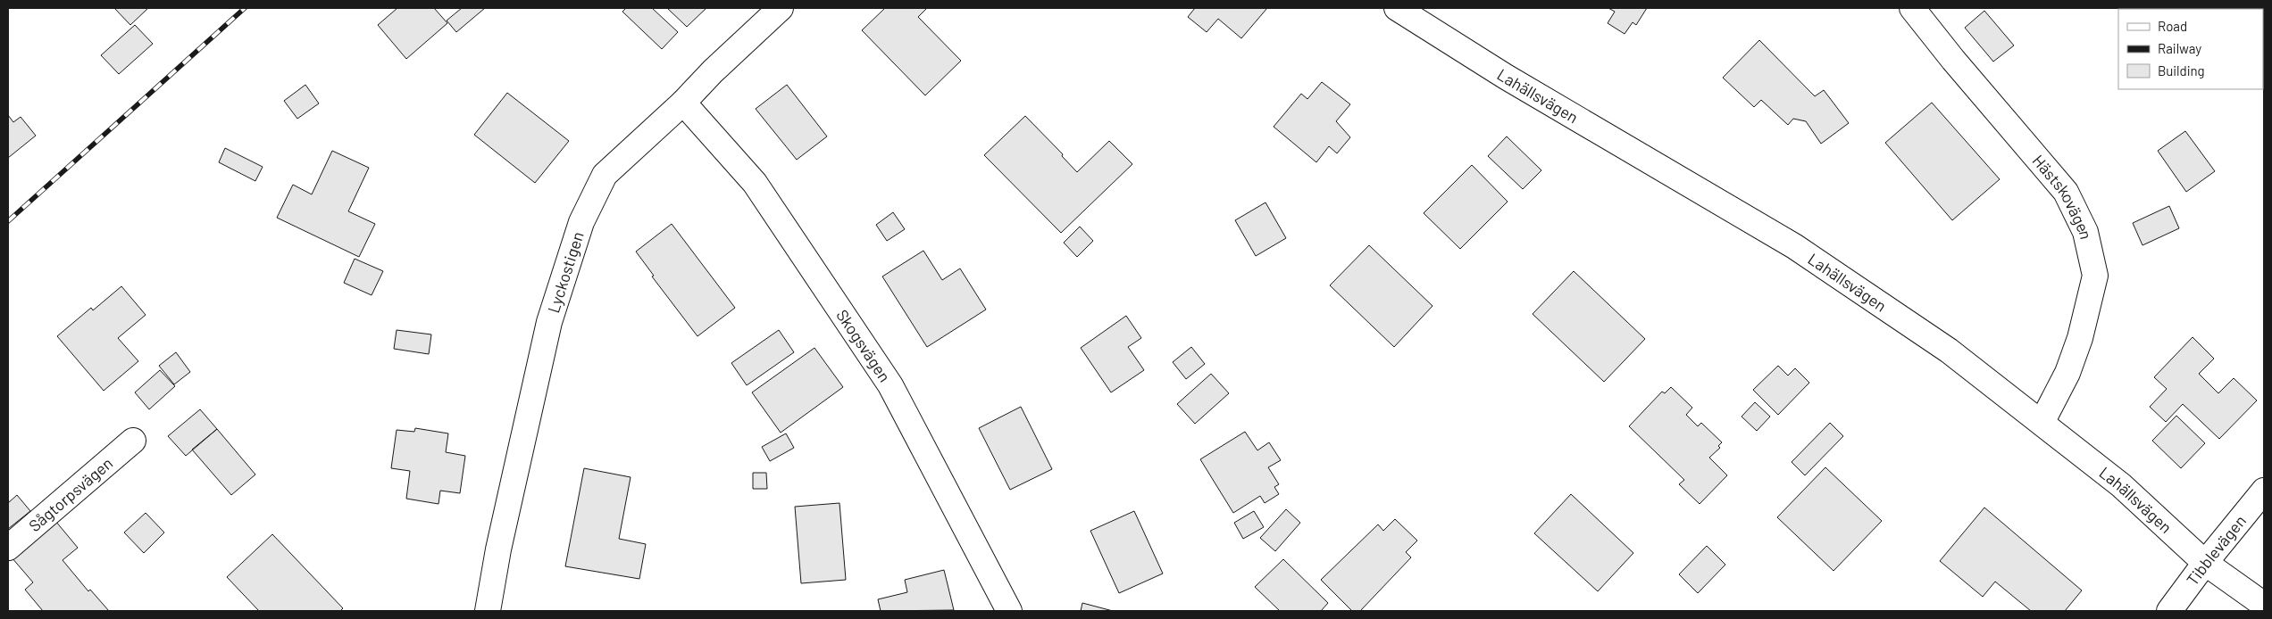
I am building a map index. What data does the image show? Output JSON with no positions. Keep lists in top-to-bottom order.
{
  "streets": {
    "street": [
      "Lahällsvägen",
      "Hästskovägen",
      "Lyckostigen",
      "Skogsvägen",
      "Sågtorpsvägen",
      "Tibblevägen"
    ]
  },
  "crossings": [
    ["Lahällsvägen", "Hästskovägen"],
    ["Lahällsvägen", "Tibblevägen"],
    ["Lyckostigen", "Skogsvägen"]
  ],
  "legend": ["Road", "Railway", "Building"]
}
